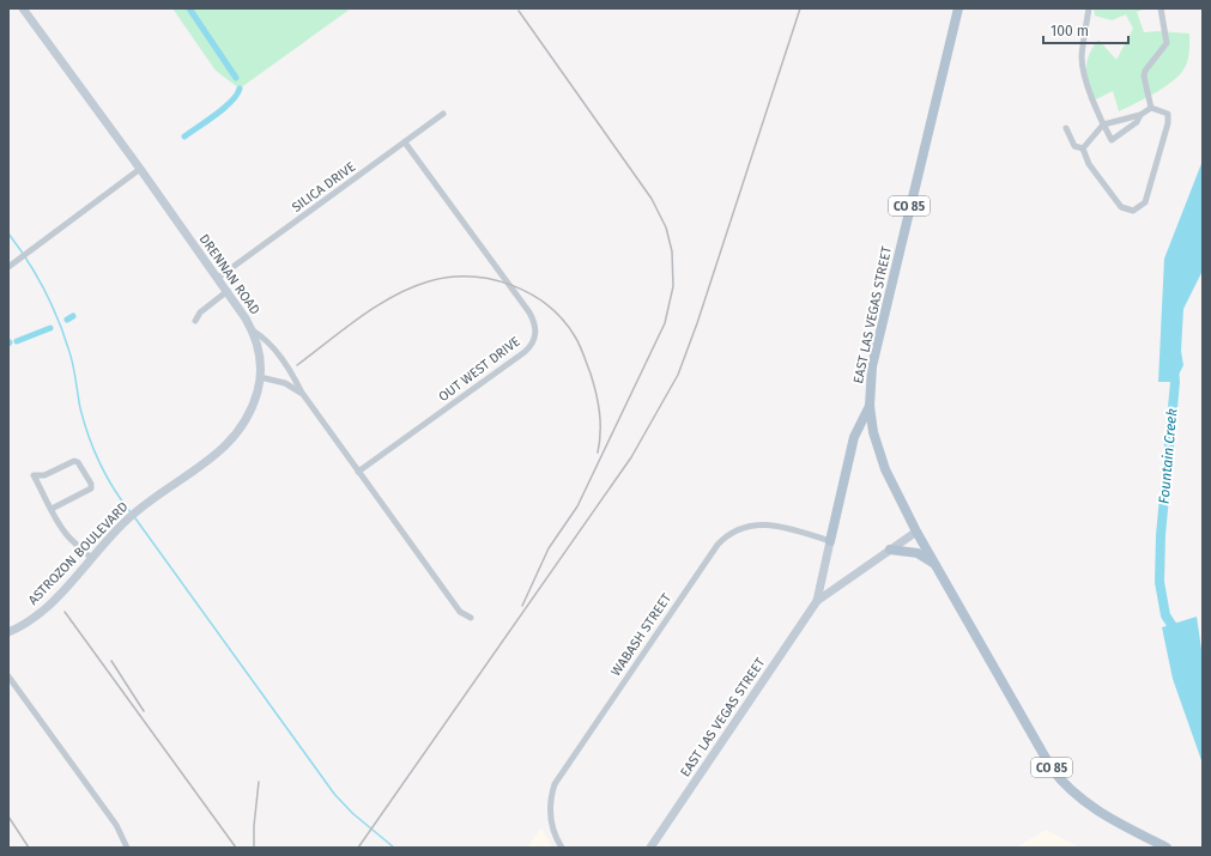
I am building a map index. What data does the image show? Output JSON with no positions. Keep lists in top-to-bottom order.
{
  "streets": {
    "main road": [
      "CO 85",
      "DRENNAN ROAD",
      "EAST LAS VEGAS STREET",
      "ASTROZON BOULEVARD"
    ],
    "street": ["SILICA DRIVE", "OUT WEST DRIVE", "WABASH STREET"]
  },
  "crossings": [
    ["SILICA DRIVE", "DRENNAN ROAD"],
    ["SILICA DRIVE", "OUT WEST DRIVE"],
    ["CO 85", "EAST LAS VEGAS STREET"],
    ["DRENNAN ROAD", "OUT WEST DRIVE"],
    ["DRENNAN ROAD", "ASTROZON BOULEVARD"],
    ["EAST LAS VEGAS STREET", "WABASH STREET"]
  ],
  "water": ["Fountain Creek"],
  "scale_bar": "100 m"
}
